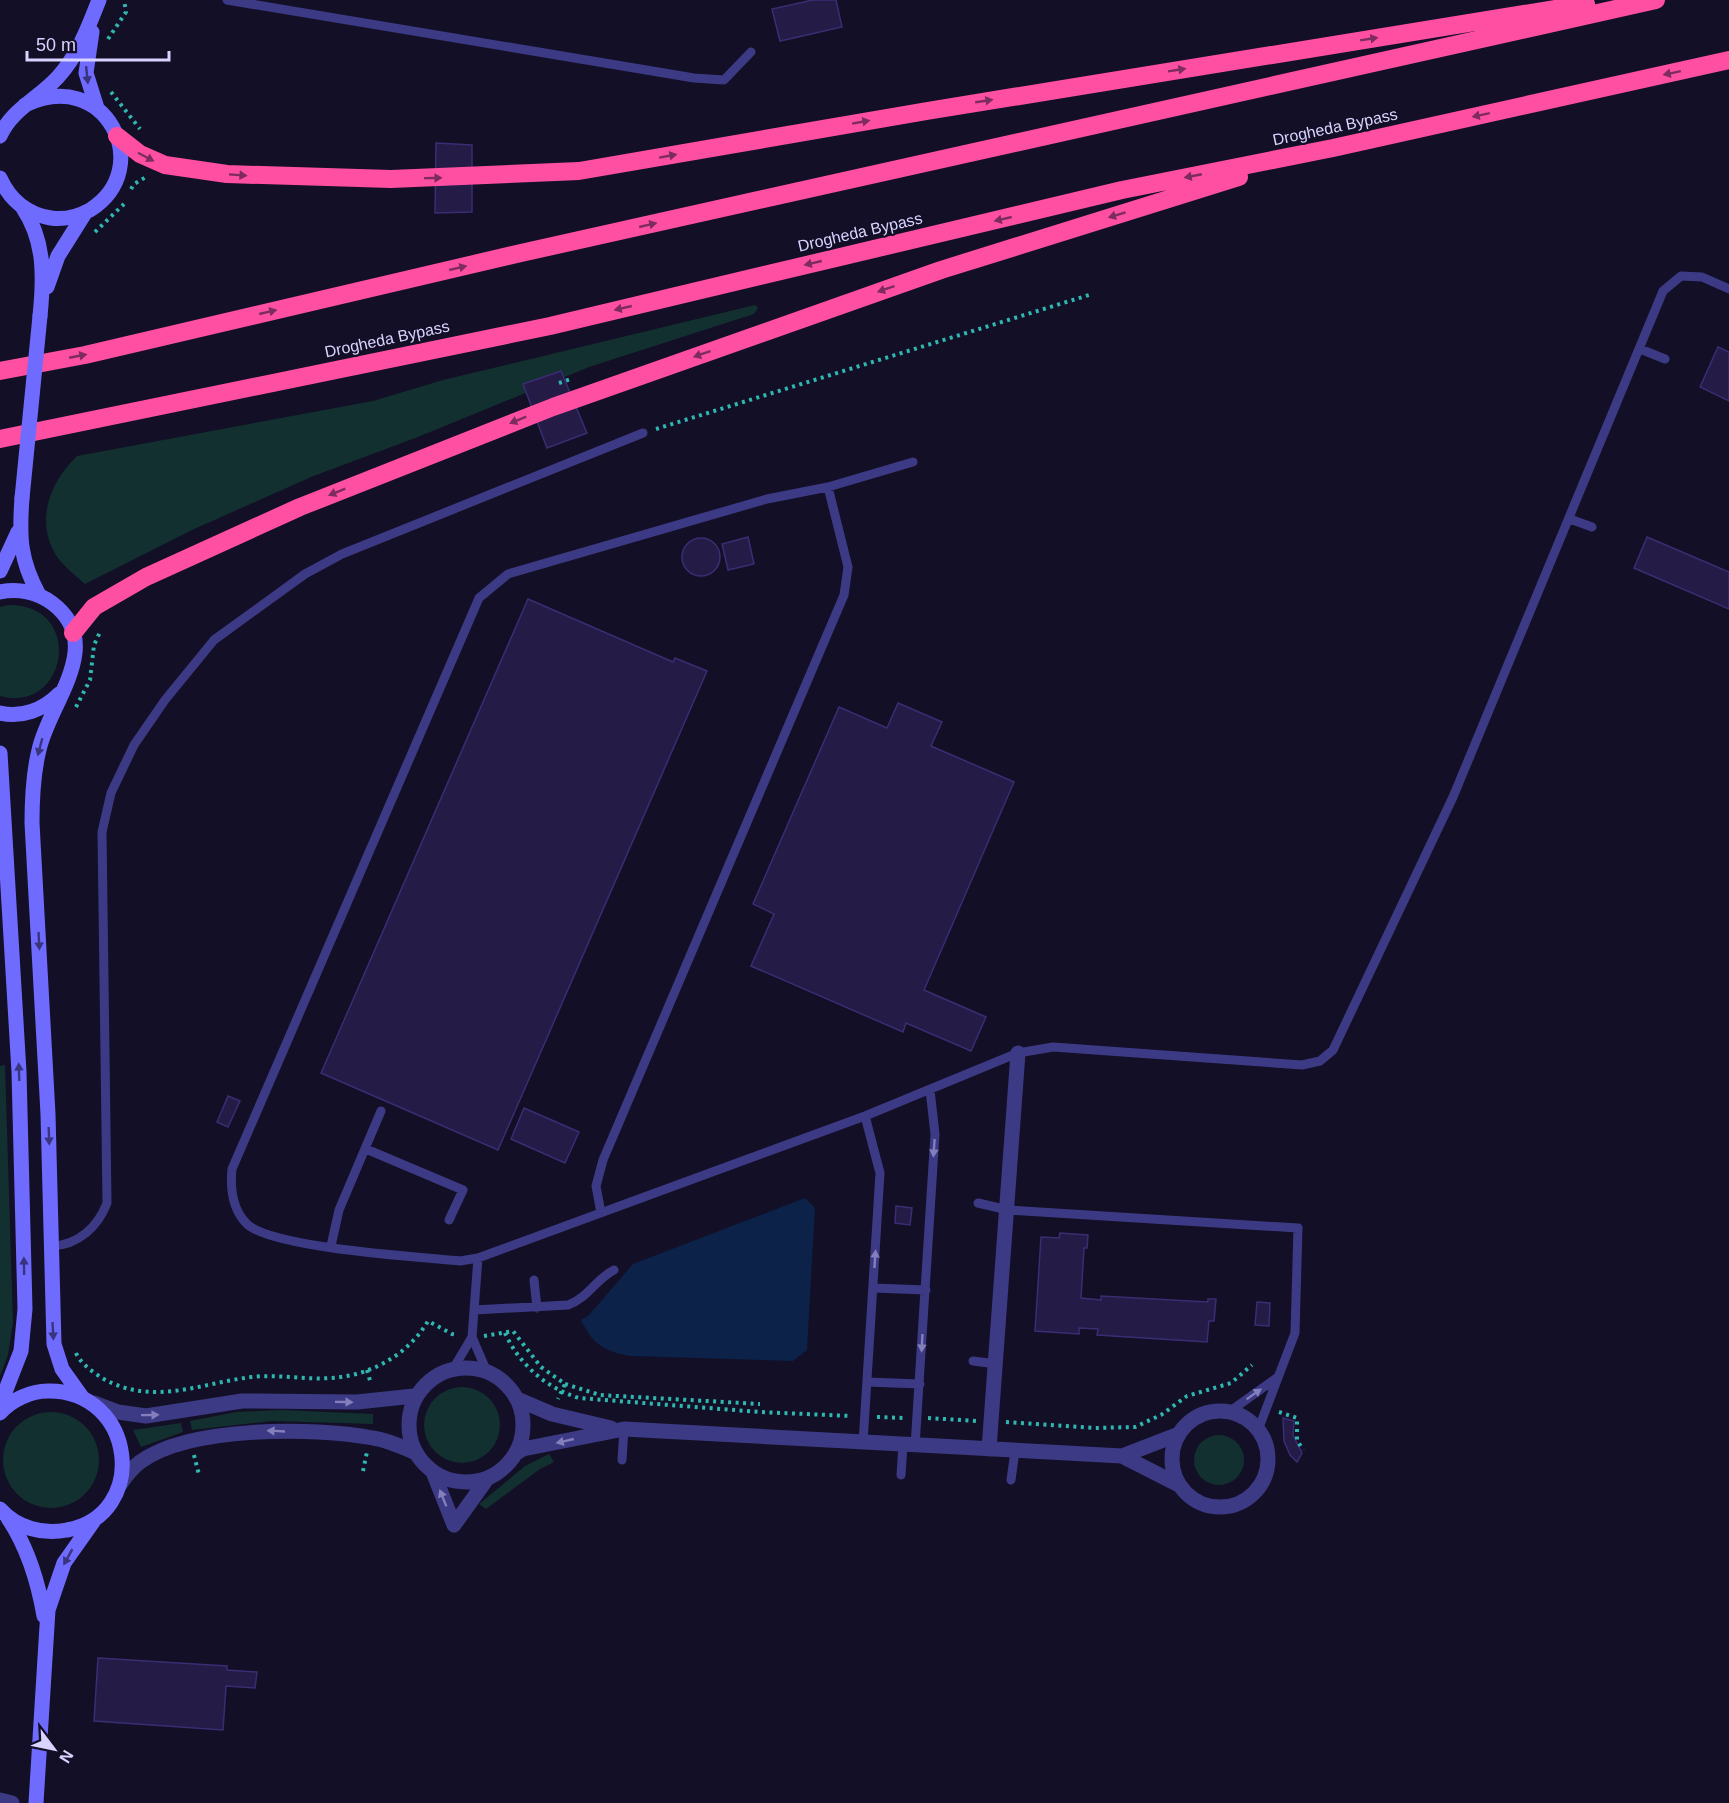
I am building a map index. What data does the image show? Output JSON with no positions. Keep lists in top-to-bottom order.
{
  "streets": {
    "highway": ["Drogheda Bypass"]
  },
  "scale_bar": "50 m",
  "north": "bottom right"
}
